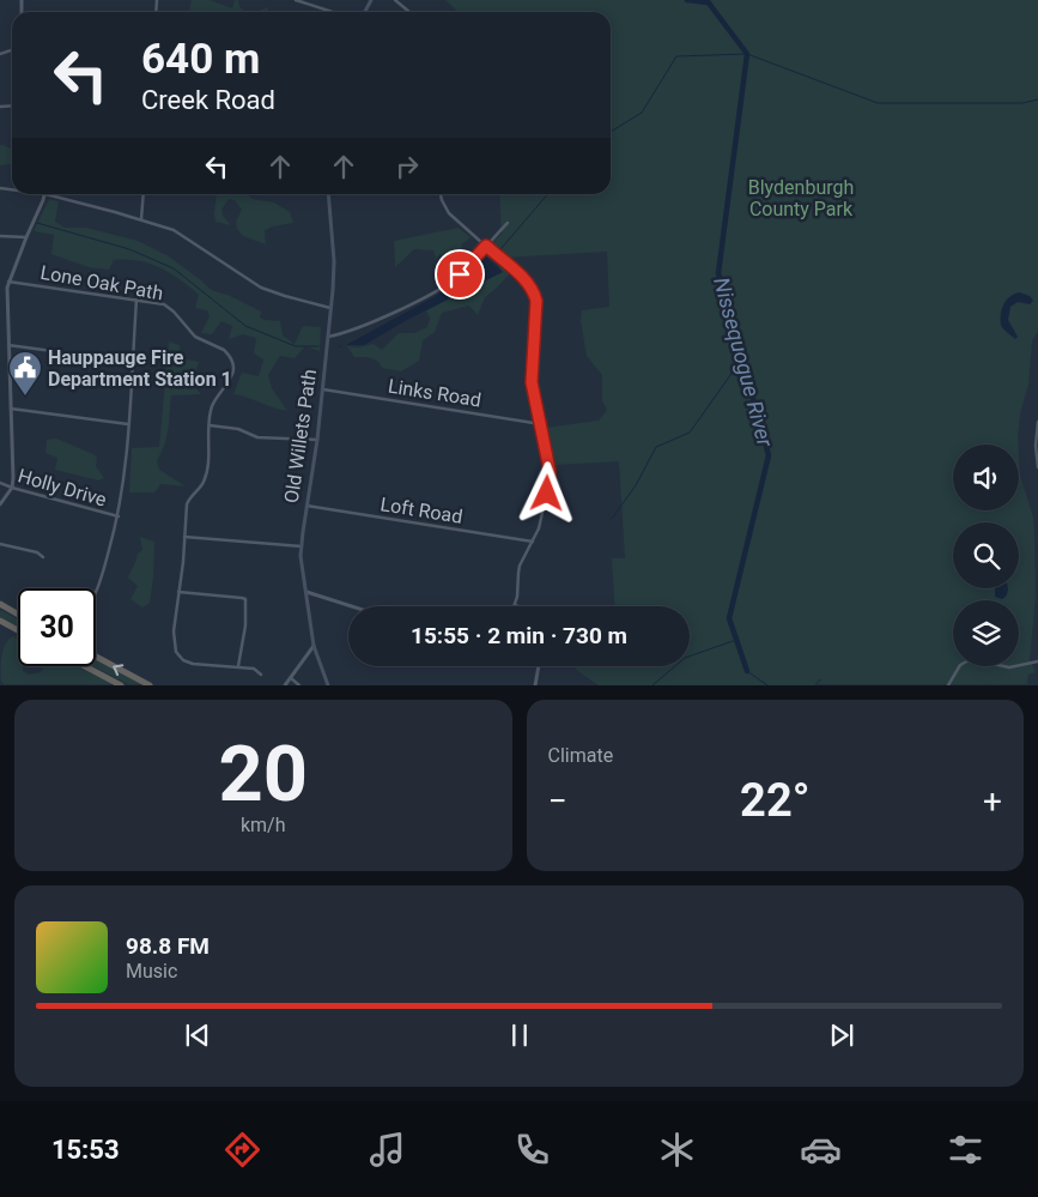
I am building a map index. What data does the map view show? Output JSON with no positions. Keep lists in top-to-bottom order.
{
  "streets": {
    "main road": ["Old Willets Path"],
    "street": [
      "Lone Oak Path",
      "Links Road",
      "Holly Drive",
      "Loft Road"
    ]
  },
  "crossings": [
    ["Links Road", "Old Willets Path"],
    ["Old Willets Path", "Loft Road"]
  ],
  "water": ["Nissequogue River"],
  "parks": ["Blydenburgh County Park"],
  "places": {
    "public building": ["Hauppauge Fire Department Station 1"]
  },
  "page": {
    "turn": ["640 m", "Creek Road"],
    "limit": "30",
    "trip": "15:55 · 2 min · 730 m",
    "tile": [
      ["20", "km/h"],
      "Climate"
    ],
    "heat": ["−", "22°", "+"],
    "song": ["98.8 FM", "Music"],
    "tabs": "15:53"
  }
}
